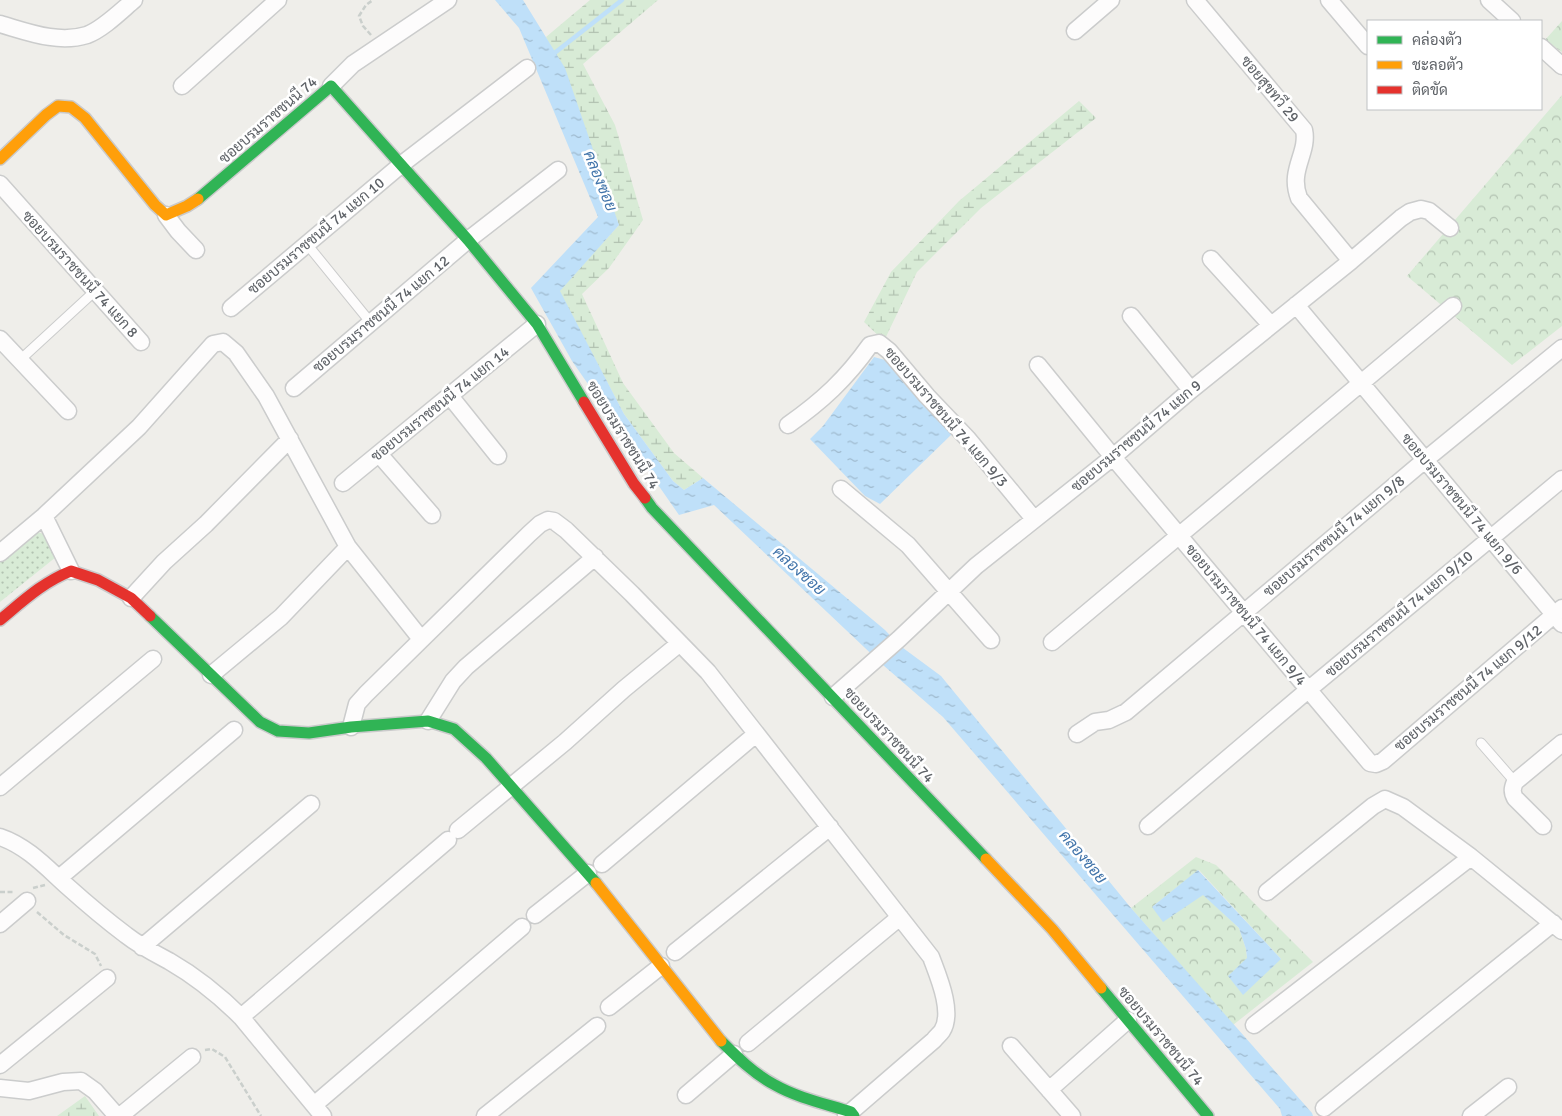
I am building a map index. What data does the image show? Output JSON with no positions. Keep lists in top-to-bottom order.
{
  "streets": {
    "street": [
      "ซอยสุขทวี 29",
      "ซอยบรมราชชนนี 74",
      "ซอยบรมราชชนนี 74 แยก 10",
      "ซอยบรมราชชนนี 74 แยก 8",
      "ซอยบรมราชชนนี 74 แยก 12",
      "ซอยบรมราชชนนี 74 แยก 14",
      "ซอยบรมราชชนนี 74 แยก 9/3",
      "ซอยบรมราชชนนี 74 แยก 9",
      "ซอยบรมราชชนนี 74 แยก 9/6",
      "ซอยบรมราชชนนี 74 แยก 9/8",
      "ซอยบรมราชชนนี 74 แยก 9/10",
      "ซอยบรมราชชนนี 74 แยก 9/4",
      "ซอยบรมราชชนนี 74 แยก 9/12"
    ]
  },
  "crossings": [
    ["ซอยสุขทวี 29", "ซอยบรมราชชนนี 74 แยก 9"],
    ["ซอยบรมราชชนนี 74", "ซอยบรมราชชนนี 74 แยก 10"],
    ["ซอยบรมราชชนนี 74", "ซอยบรมราชชนนี 74 แยก 12"],
    ["ซอยบรมราชชนนี 74", "ซอยบรมราชชนนี 74 แยก 14"],
    ["ซอยบรมราชชนนี 74", "ซอยบรมราชชนนี 74 แยก 9"],
    ["ซอยบรมราชชนนี 74 แยก 9/3", "ซอยบรมราชชนนี 74 แยก 9"],
    ["ซอยบรมราชชนนี 74 แยก 9", "ซอยบรมราชชนนี 74 แยก 9/6"],
    ["ซอยบรมราชชนนี 74 แยก 9", "ซอยบรมราชชนนี 74 แยก 9/4"],
    ["ซอยบรมราชชนนี 74 แยก 9/6", "ซอยบรมราชชนนี 74 แยก 9/8"],
    ["ซอยบรมราชชนนี 74 แยก 9/6", "ซอยบรมราชชนนี 74 แยก 9/10"],
    ["ซอยบรมราชชนนี 74 แยก 9/6", "ซอยบรมราชชนนี 74 แยก 9/12"],
    ["ซอยบรมราชชนนี 74 แยก 9/8", "ซอยบรมราชชนนี 74 แยก 9/4"],
    ["ซอยบรมราชชนนี 74 แยก 9/10", "ซอยบรมราชชนนี 74 แยก 9/4"],
    ["ซอยบรมราชชนนี 74 แยก 9/4", "ซอยบรมราชชนนี 74 แยก 9/12"]
  ],
  "water": ["คลองซอย"],
  "legend": ["คล่องตัว", "ชะลอตัว", "ติดขัด"]
}
